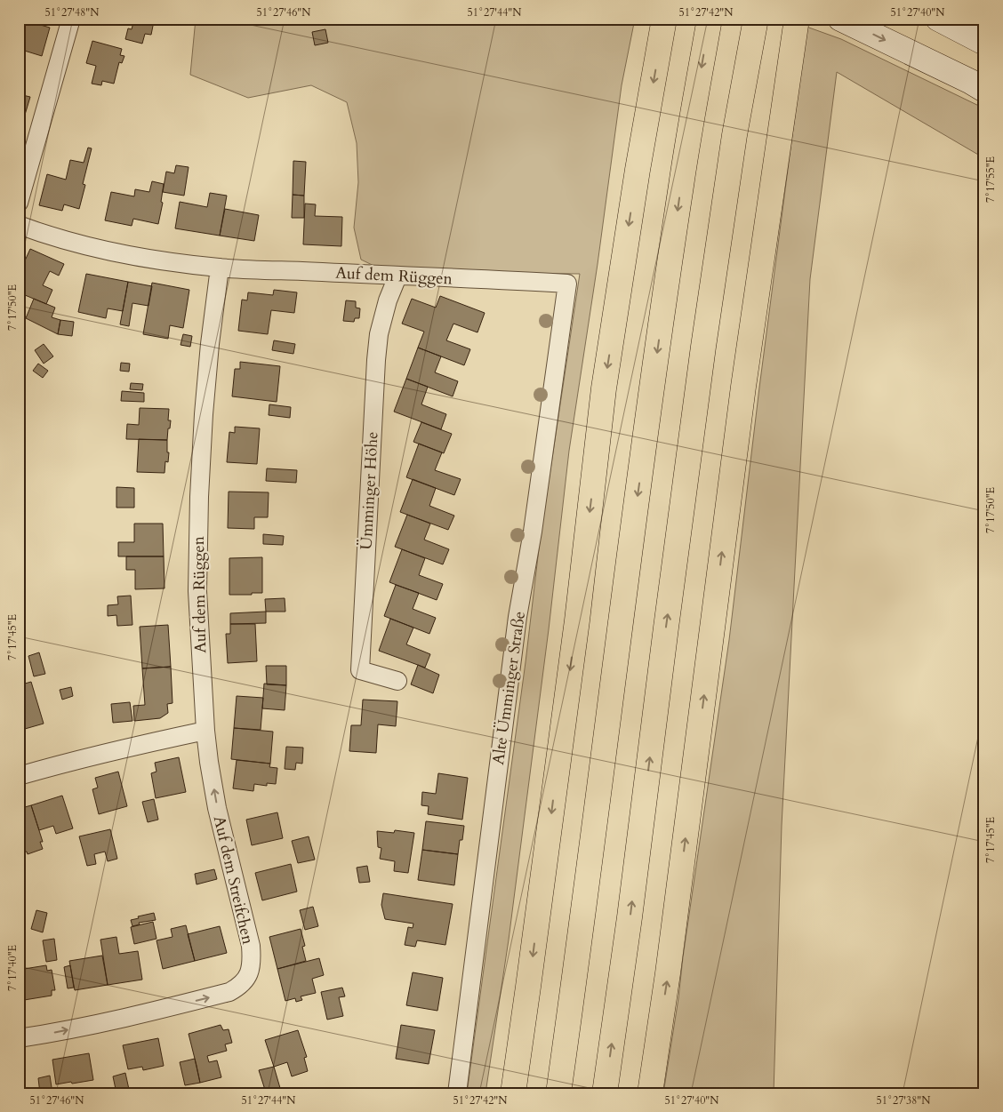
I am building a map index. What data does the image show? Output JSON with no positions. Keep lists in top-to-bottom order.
{
  "streets": {
    "street": [
      "Auf dem Rüggen",
      "Ümminger Höhe",
      "Alte Ümminger Straße",
      "Auf dem Streifchen"
    ]
  },
  "crossings": [
    ["Auf dem Rüggen", "Ümminger Höhe"],
    ["Auf dem Rüggen", "Alte Ümminger Straße"],
    ["Auf dem Rüggen", "Auf dem Streifchen"]
  ],
  "coordinates": [
    "51°27'48\"N",
    "51°27'46\"N",
    "51°27'44\"N",
    "51°27'42\"N",
    "51°27'40\"N",
    "7°17'55\"E",
    "7°17'50\"E",
    "7°17'45\"E",
    "7°17'40\"E",
    "51°27'38\"N"
  ]
}
